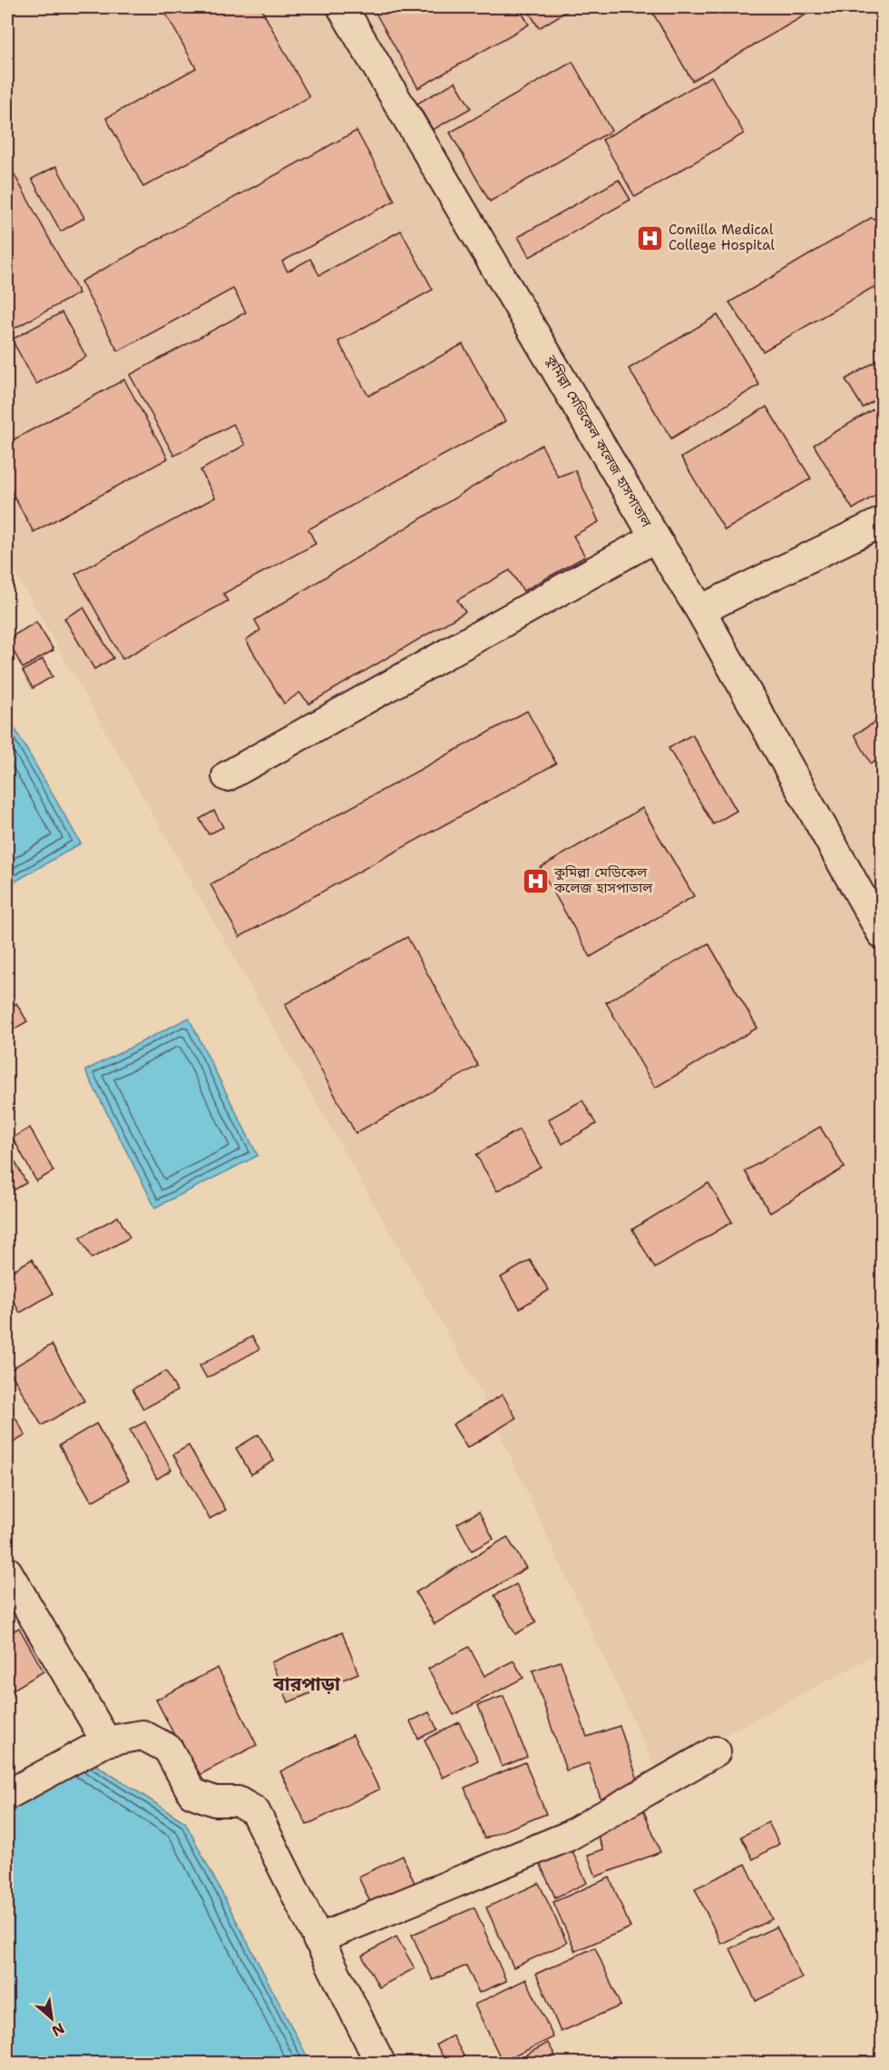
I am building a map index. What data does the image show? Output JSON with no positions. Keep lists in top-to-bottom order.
{
  "streets": {
    "street": ["কুমিল্লা মেডিকেল কলেজ হাসপাতাল"]
  },
  "districts": ["বারপাড়া"],
  "places": {
    "hospital": ["Comilla Medical College Hospital", "কুমিল্লা মেডিকেল কলেজ হাসপাতাল"]
  },
  "north": "bottom right"
}
